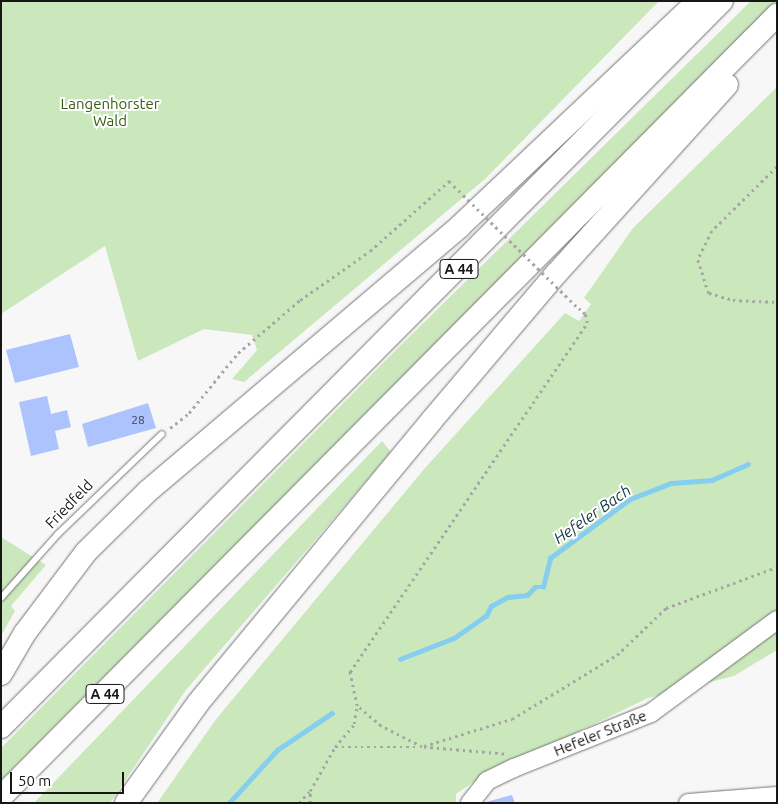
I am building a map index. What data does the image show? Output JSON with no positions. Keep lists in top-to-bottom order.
{
  "streets": {
    "highway": ["A 44"],
    "main road": ["Hefeler Straße"],
    "lane": ["Friedfeld"]
  },
  "water": ["Hefeler Bach"],
  "parks": ["Langenhorster Wald"],
  "house_numbers": ["28"],
  "scale_bar": "50 m"
}
